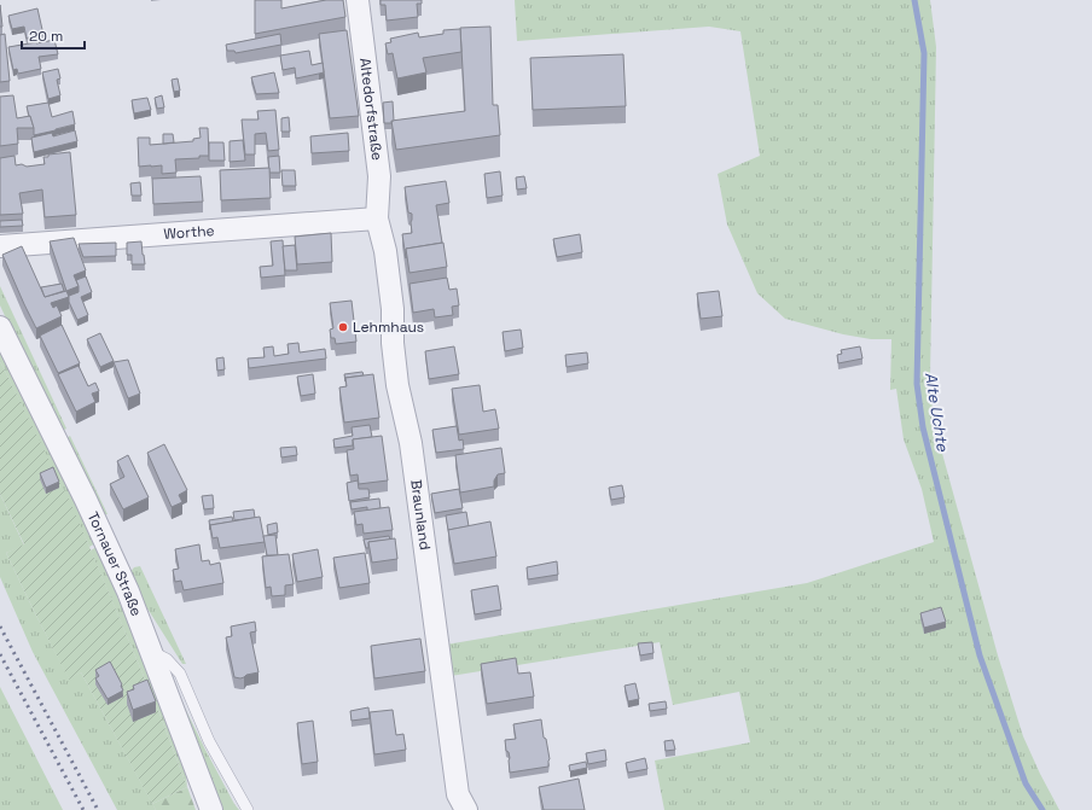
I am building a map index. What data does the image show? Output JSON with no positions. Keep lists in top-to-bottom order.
{
  "streets": {
    "street": [
      "Altedorfstraße",
      "Worthe",
      "Braunland",
      "Tornauer Straße"
    ]
  },
  "crossings": [
    ["Altedorfstraße", "Worthe"],
    ["Altedorfstraße", "Braunland"],
    ["Worthe", "Braunland"]
  ],
  "water": ["Alte Uchte"],
  "places": ["Lehmhaus"],
  "scale_bar": "20 m"
}
